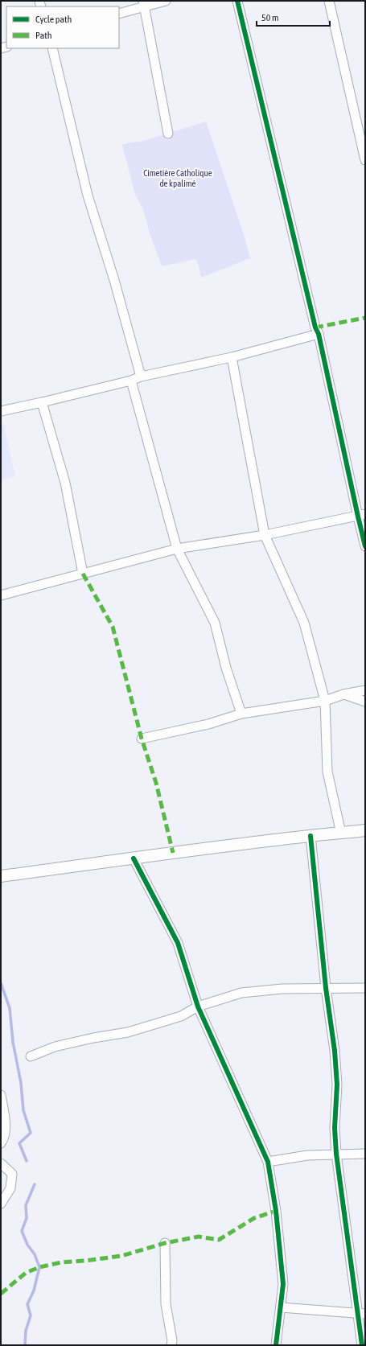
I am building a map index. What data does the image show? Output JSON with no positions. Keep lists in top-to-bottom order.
{
  "parks": ["Cimetière Catholique de kpalimé"],
  "legend": ["Cycle path", "Path"],
  "scale_bar": "50 m"
}
